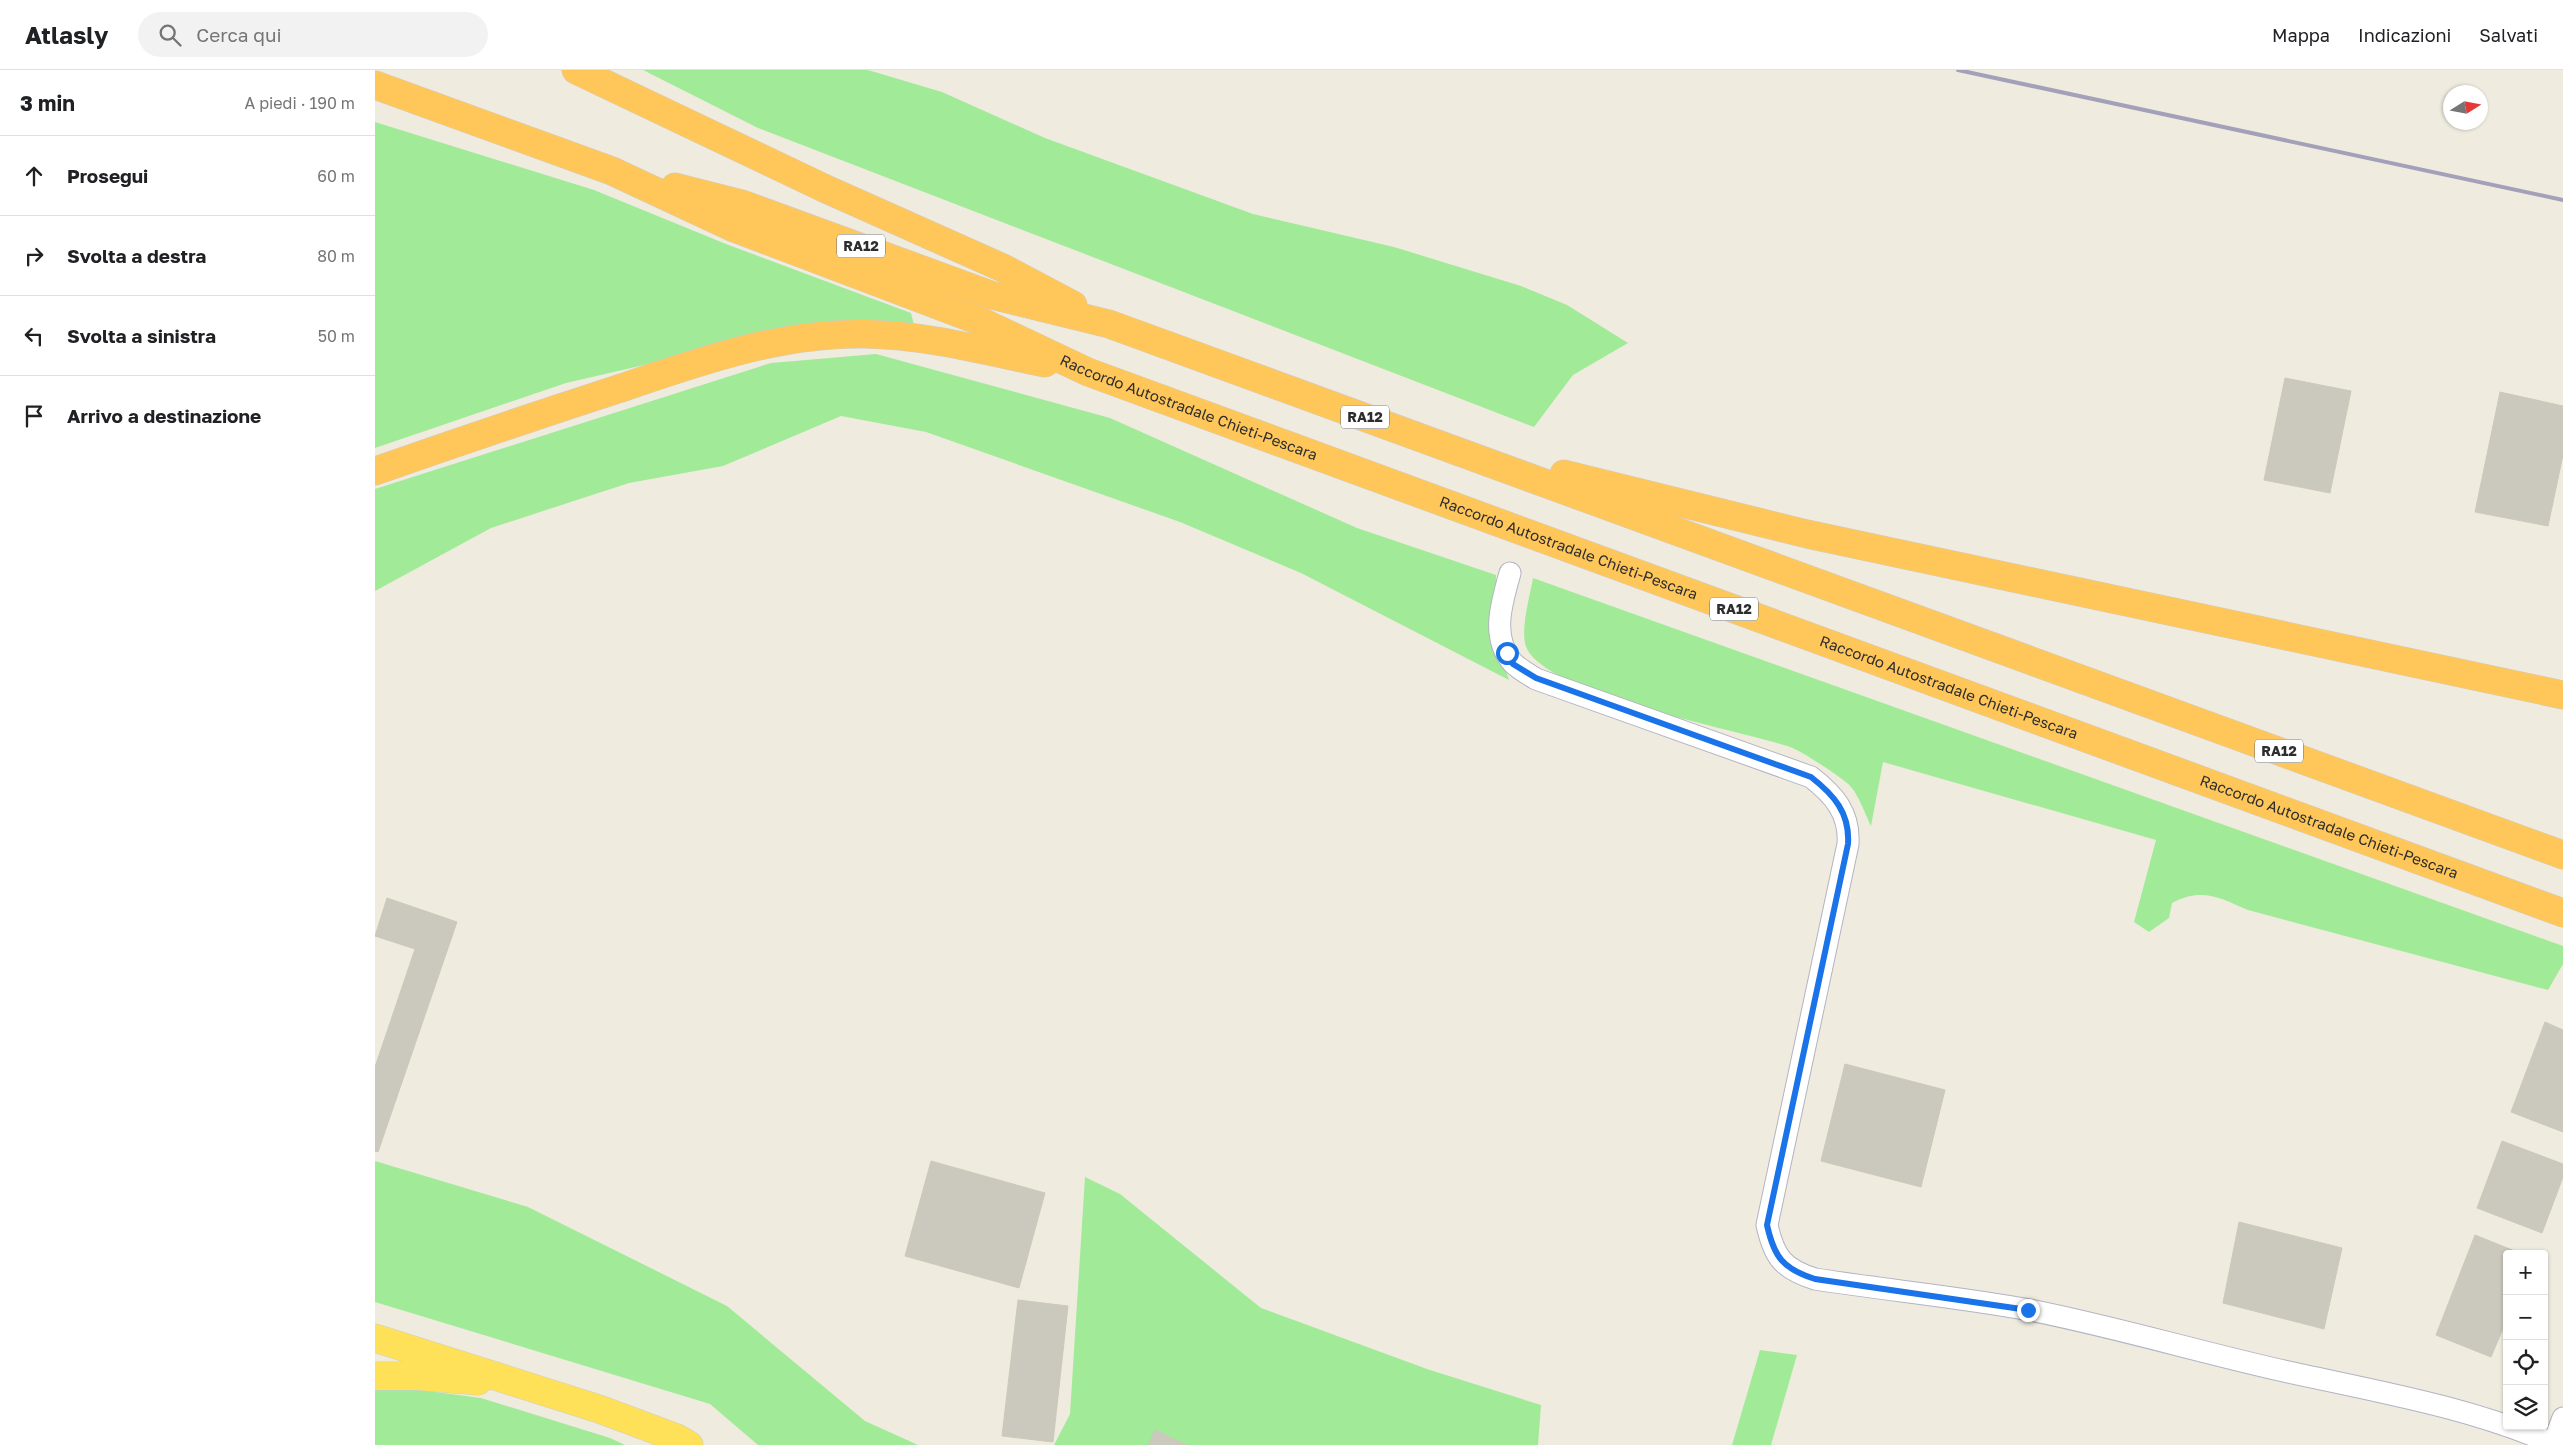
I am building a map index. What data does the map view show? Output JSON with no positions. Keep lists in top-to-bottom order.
{
  "streets": {
    "highway": ["RA12", "Raccordo Autostradale Chieti-Pescara"]
  },
  "north": "right",
  "page": {
    "header": "Atlasly",
    "search": "Cerca qui",
    "nav": ["Mappa", "Indicazioni", "Salvati"],
    "heading": ["3 min", "A piedi · 190 m"],
    "list": [
      ["Prosegui", "60 m"],
      ["Svolta a destra", "80 m"],
      ["Svolta a sinistra", "50 m"],
      "Arrivo a destinazione"
    ],
    "map_buttons": ["+", "−"]
  }
}
